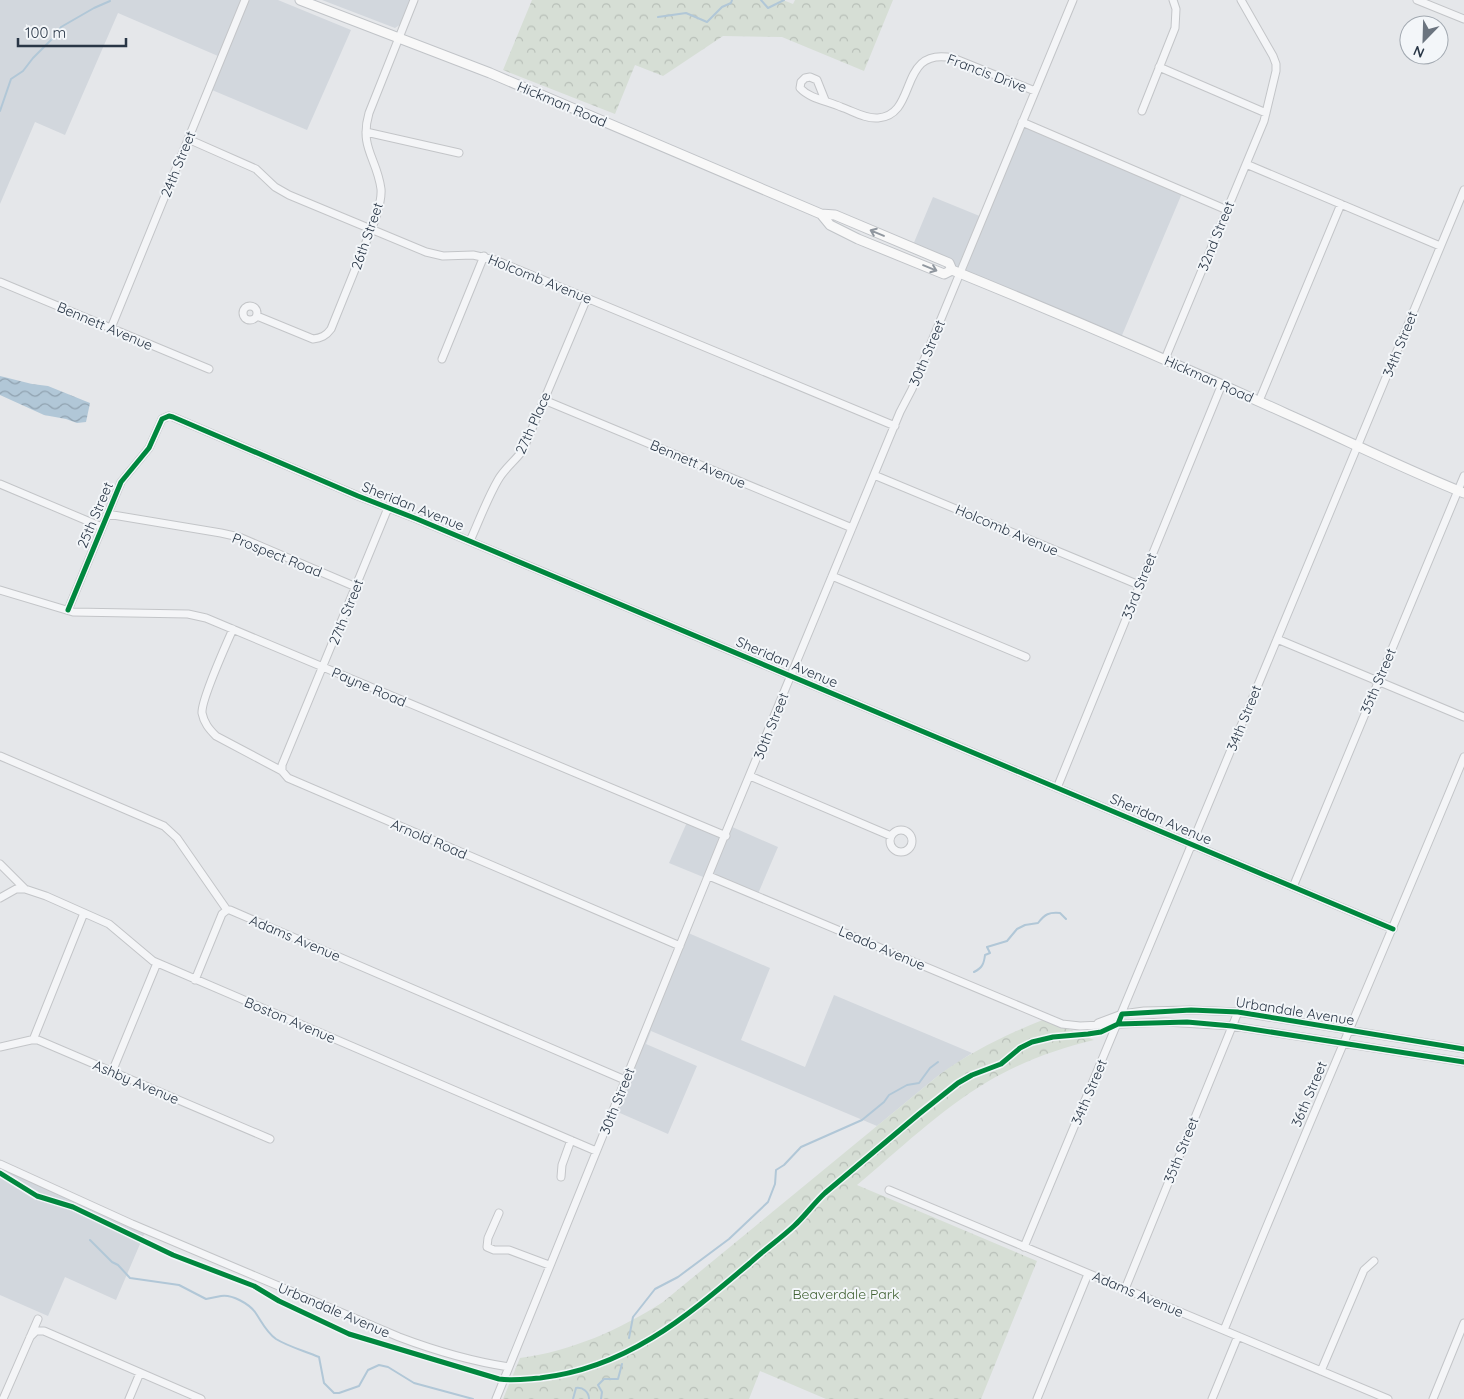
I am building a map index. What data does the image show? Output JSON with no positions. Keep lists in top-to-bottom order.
{
  "streets": {
    "main road": ["Hickman Road"],
    "street": [
      "Francis Drive",
      "24th Street",
      "26th Street",
      "32nd Street",
      "Holcomb Avenue",
      "Bennett Avenue",
      "34th Street",
      "30th Street",
      "27th Place",
      "Sheridan Avenue",
      "25th Street",
      "Prospect Road",
      "33rd Street",
      "27th Street",
      "35th Street",
      "Payne Road",
      "Arnold Road",
      "Adams Avenue",
      "Leado Avenue",
      "Urbandale Avenue",
      "Boston Avenue",
      "Ashby Avenue",
      "36th Street"
    ]
  },
  "crossings": [
    ["Francis Drive", "30th Street"],
    ["Hickman Road", "26th Street"],
    ["Hickman Road", "32nd Street"],
    ["Hickman Road", "34th Street"],
    ["Hickman Road", "30th Street"],
    ["Hickman Road", "33rd Street"],
    ["Hickman Road", "35th Street"],
    ["24th Street", "Holcomb Avenue"],
    ["24th Street", "Bennett Avenue"],
    ["26th Street", "Holcomb Avenue"],
    ["Holcomb Avenue", "30th Street"],
    ["Holcomb Avenue", "27th Place"],
    ["Holcomb Avenue", "33rd Street"],
    ["Bennett Avenue", "30th Street"],
    ["Bennett Avenue", "27th Place"],
    ["34th Street", "Sheridan Avenue"],
    ["34th Street", "Adams Avenue"],
    ["34th Street", "Urbandale Avenue"],
    ["30th Street", "Sheridan Avenue"],
    ["30th Street", "Payne Road"],
    ["30th Street", "Arnold Road"],
    ["30th Street", "Adams Avenue"],
    ["30th Street", "Leado Avenue"],
    ["30th Street", "Urbandale Avenue"],
    ["30th Street", "Boston Avenue"],
    ["27th Place", "Sheridan Avenue"],
    ["Sheridan Avenue", "25th Street"],
    ["Sheridan Avenue", "33rd Street"],
    ["Sheridan Avenue", "27th Street"],
    ["Sheridan Avenue", "35th Street"],
    ["Sheridan Avenue", "36th Street"],
    ["25th Street", "Prospect Road"],
    ["25th Street", "Payne Road"],
    ["Prospect Road", "27th Street"],
    ["27th Street", "Payne Road"],
    ["27th Street", "Arnold Road"],
    ["35th Street", "Adams Avenue"],
    ["35th Street", "Urbandale Avenue"],
    ["Payne Road", "Arnold Road"],
    ["Adams Avenue", "36th Street"],
    ["Leado Avenue", "Urbandale Avenue"],
    ["Urbandale Avenue", "36th Street"]
  ],
  "parks": ["Beaverdale Park"],
  "scale_bar": "100 m",
  "north": "bottom left"
}
